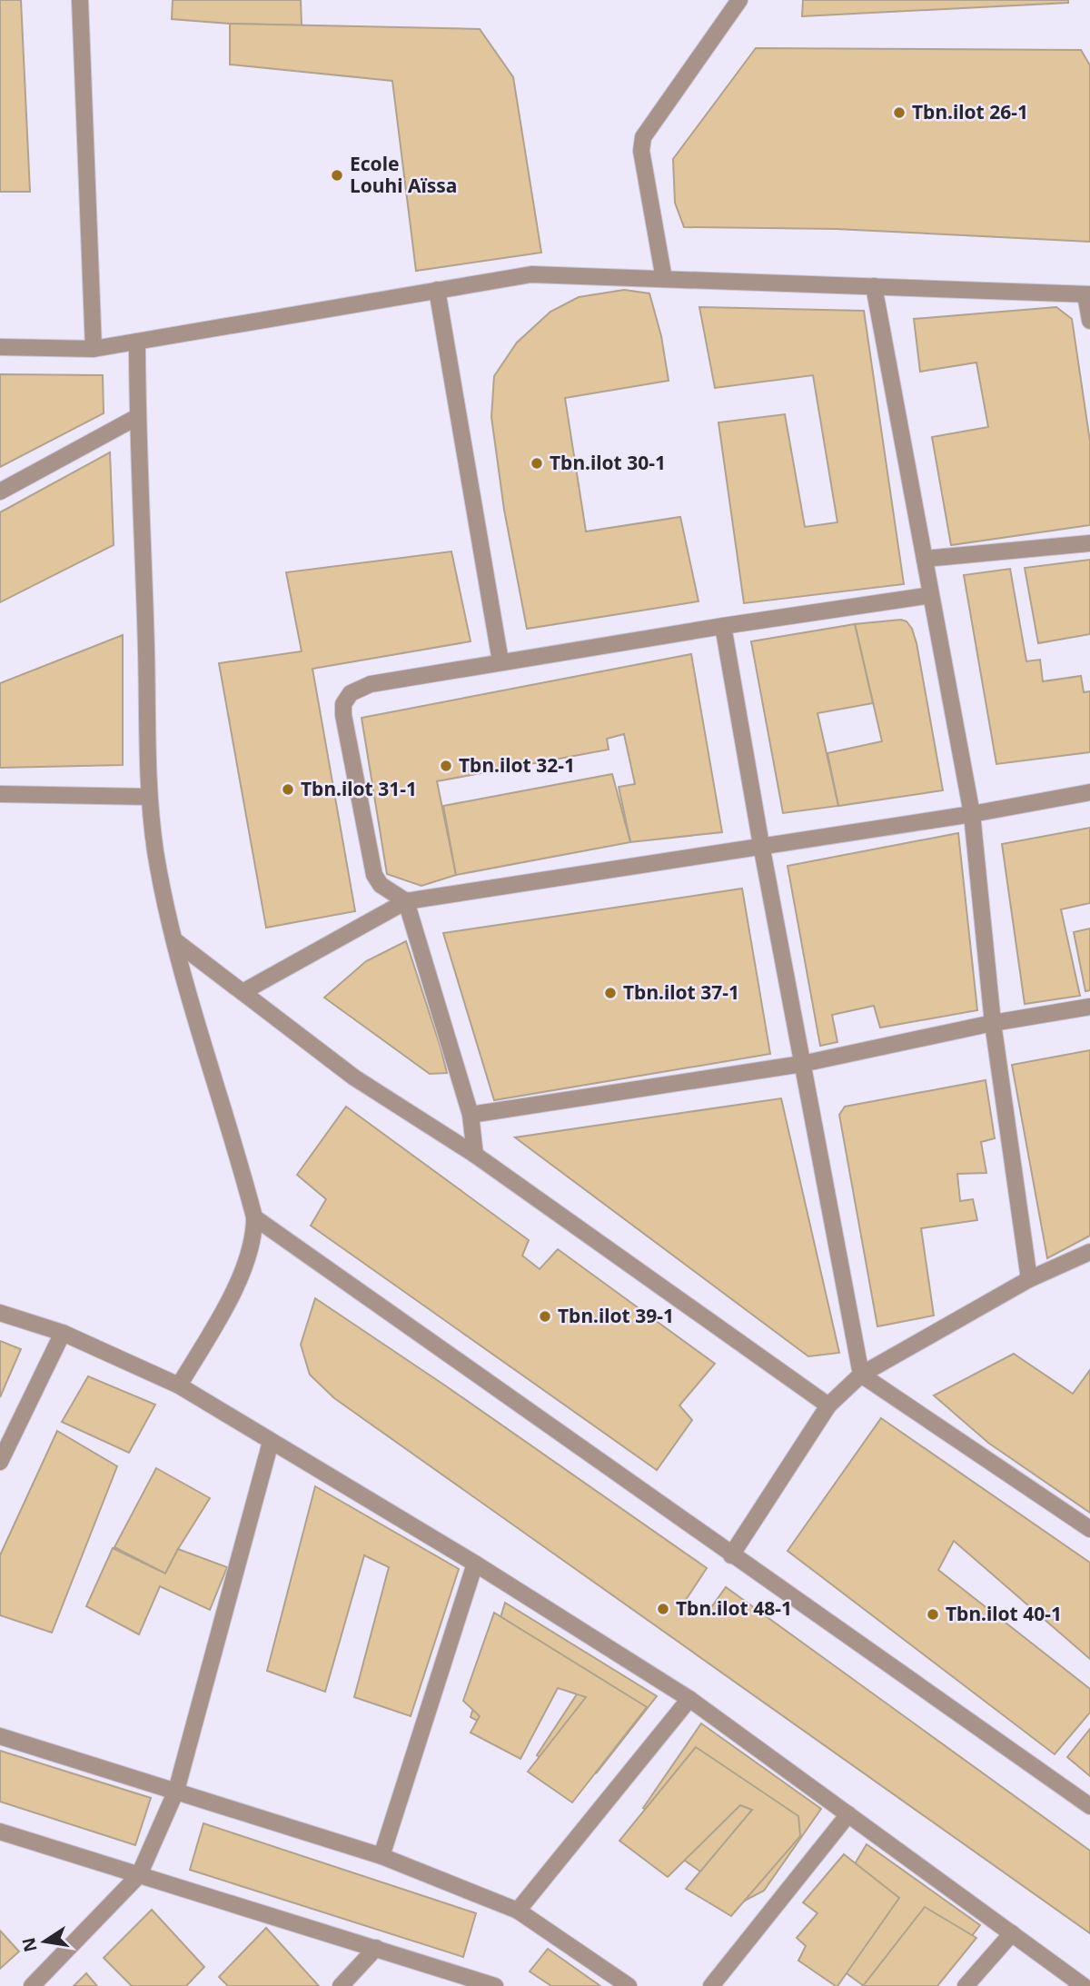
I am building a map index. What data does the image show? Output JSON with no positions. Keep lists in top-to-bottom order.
{
  "places": [
    "Tbn.ilot 26-1",
    "Ecole Louhi Aïssa",
    "Tbn.ilot 30-1",
    "Tbn.ilot 32-1",
    "Tbn.ilot 31-1",
    "Tbn.ilot 37-1",
    "Tbn.ilot 39-1",
    "Tbn.ilot 48-1",
    "Tbn.ilot 40-1"
  ],
  "north": "left"
}
